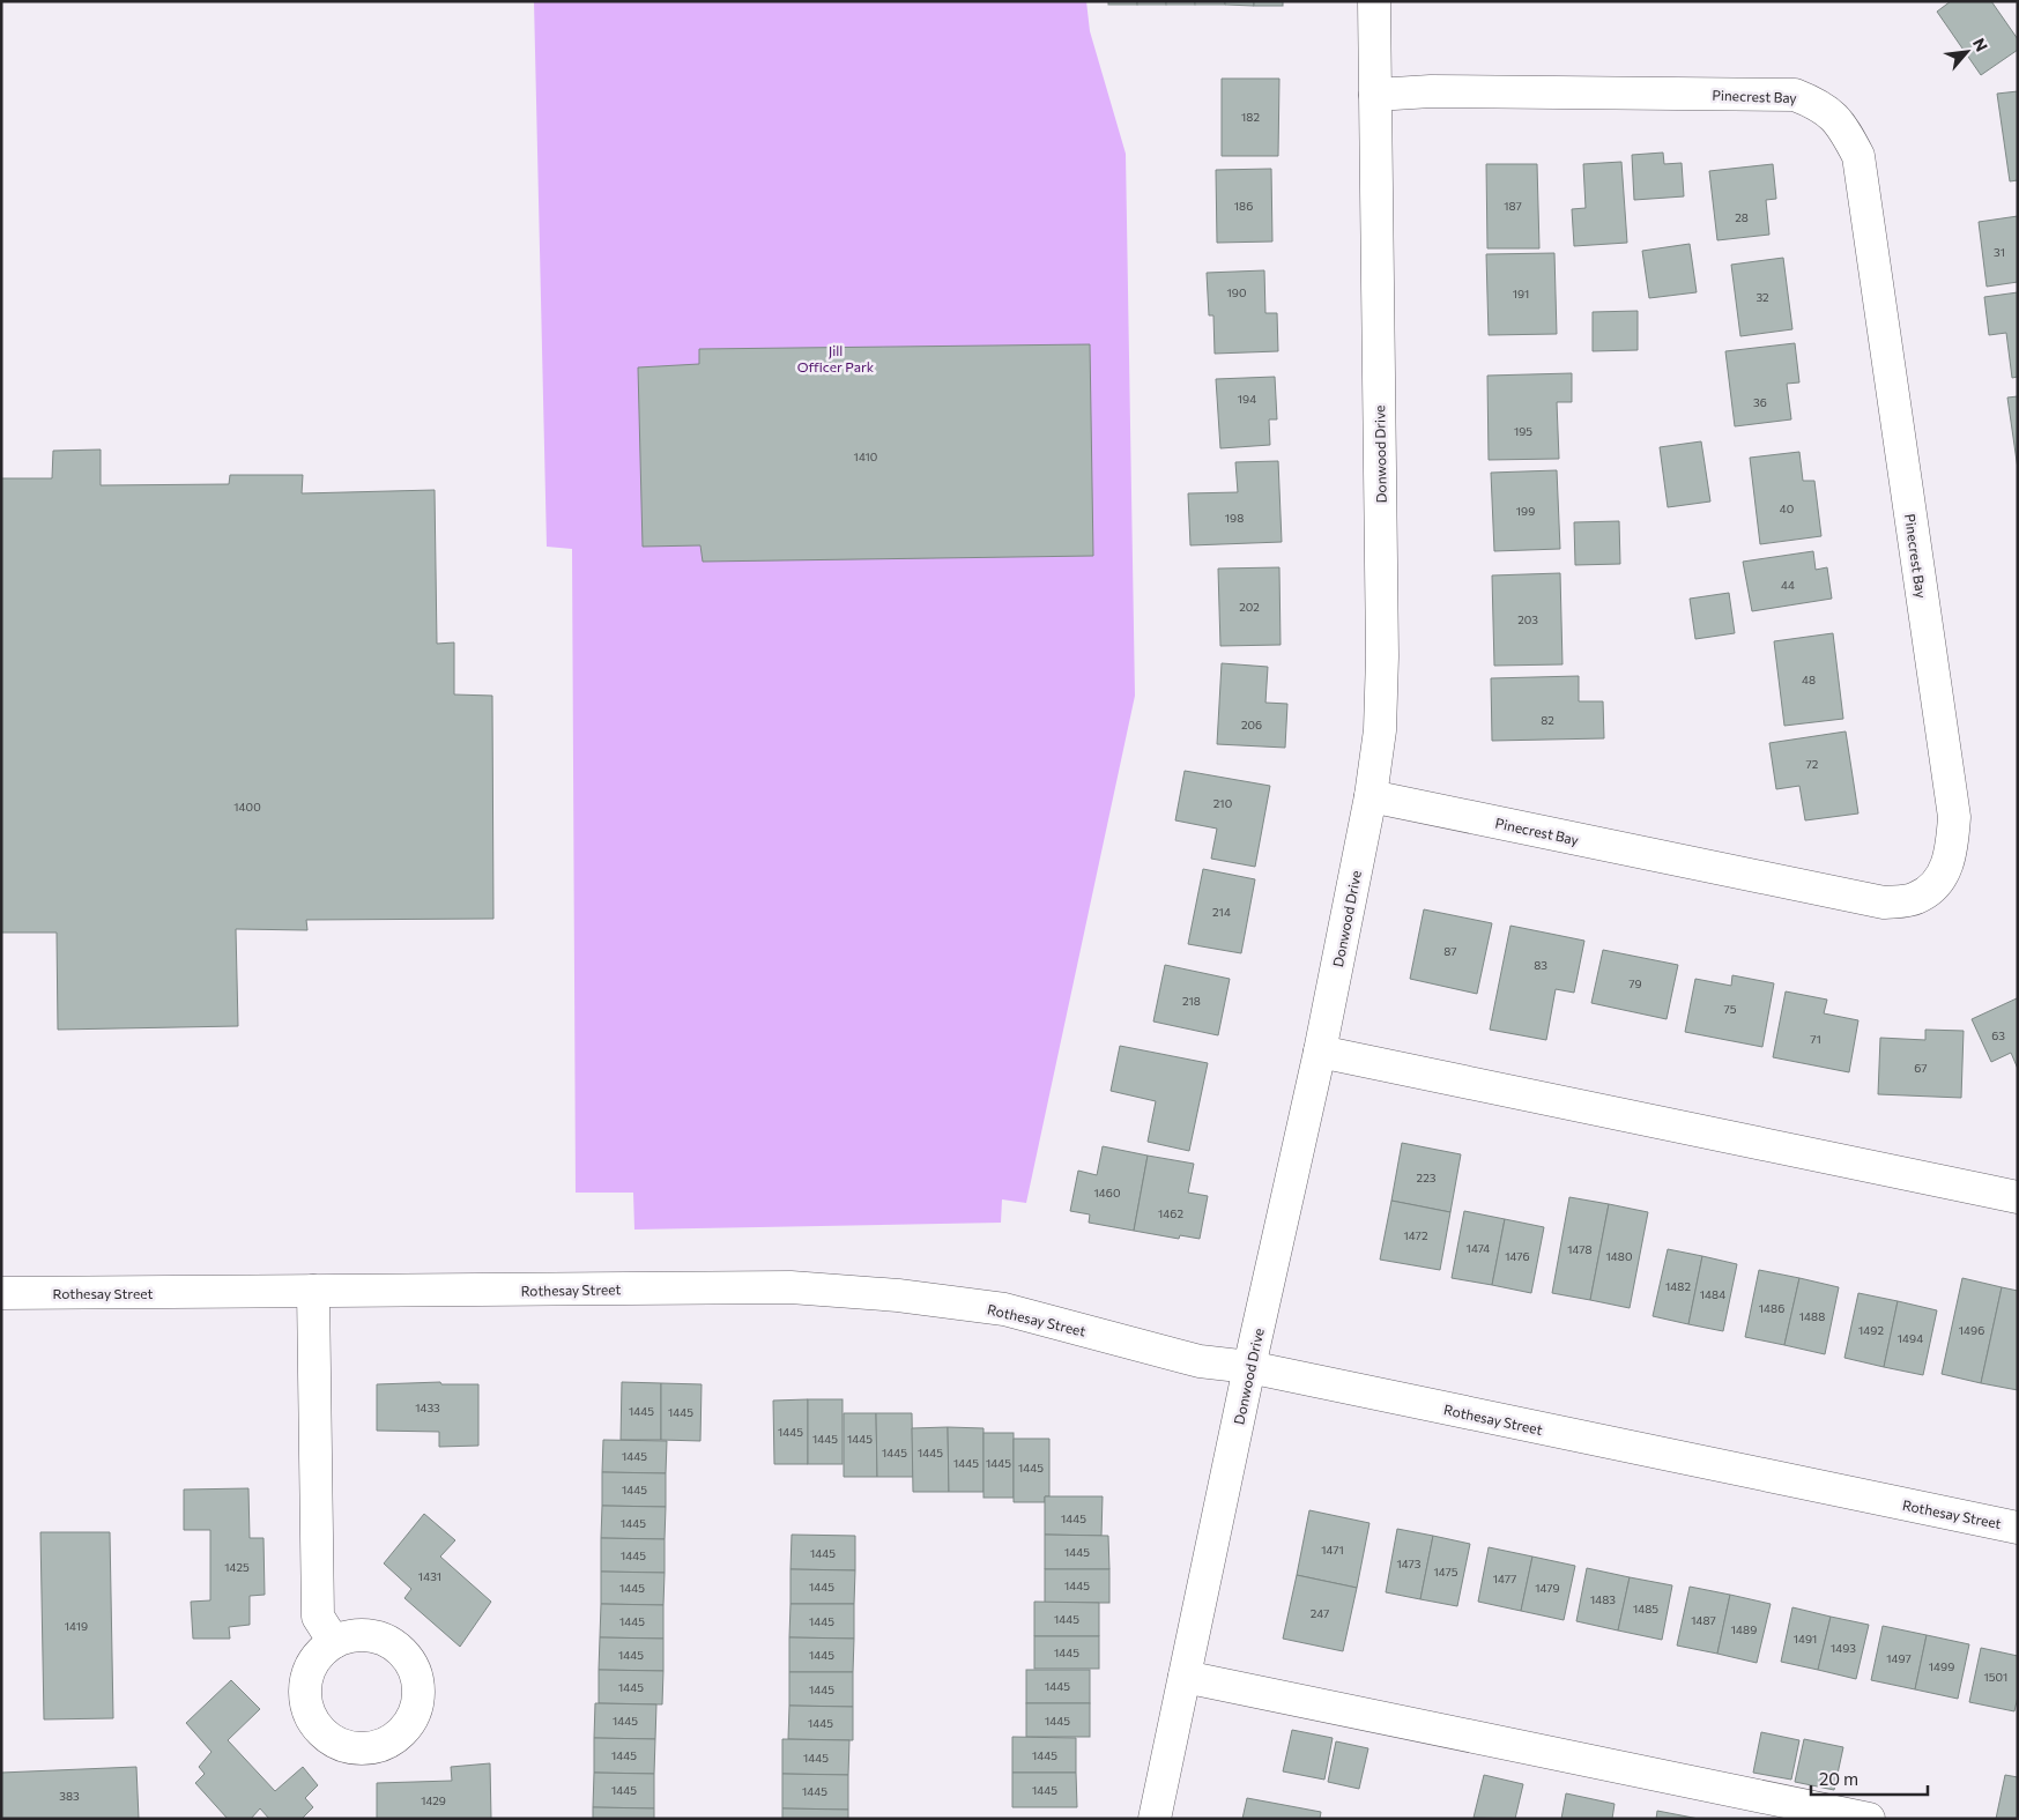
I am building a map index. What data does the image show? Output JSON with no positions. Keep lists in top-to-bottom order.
{
  "streets": {
    "street": ["Pinecrest Bay", "Donwood Drive", "Rothesay Street"]
  },
  "crossings": [
    ["Pinecrest Bay", "Donwood Drive"],
    ["Donwood Drive", "Rothesay Street"]
  ],
  "parks": ["Jill Officer Park"],
  "house_numbers": [
    "182",
    "186",
    "187",
    "28",
    "31",
    "190",
    "191",
    "32",
    "194",
    "36",
    "195",
    "1410",
    "40",
    "199",
    "198",
    "44",
    "202",
    "203",
    "48",
    "82",
    "206",
    "72",
    "210",
    "1400",
    "214",
    "87",
    "83",
    "79",
    "218",
    "75",
    "63",
    "71",
    "67",
    "223",
    "1460",
    "1462",
    "1472",
    "1474",
    "1478",
    "1476",
    "1480",
    "1482",
    "1484",
    "1486",
    "1488",
    "1492",
    "1496",
    "1494",
    "1433",
    "1445",
    "1445",
    "1445",
    "1445",
    "1445",
    "1445",
    "1445",
    "1445",
    "1445",
    "1445",
    "1445",
    "1445",
    "1445",
    "1445",
    "1471",
    "1445",
    "1445",
    "1445",
    "1473",
    "1425",
    "1475",
    "1431",
    "1477",
    "1445",
    "1445",
    "1445",
    "1479",
    "1483",
    "1485",
    "247",
    "1445",
    "1487",
    "1445",
    "1445",
    "1419",
    "1489",
    "1491",
    "1493",
    "1445",
    "1445",
    "1445",
    "1497",
    "1499",
    "1501",
    "1445",
    "1445",
    "1445",
    "1445",
    "1445",
    "1445",
    "1445",
    "1445",
    "1445",
    "1445",
    "1445",
    "1445",
    "383",
    "1429"
  ],
  "scale_bar": "20 m",
  "north": "top right"
}
